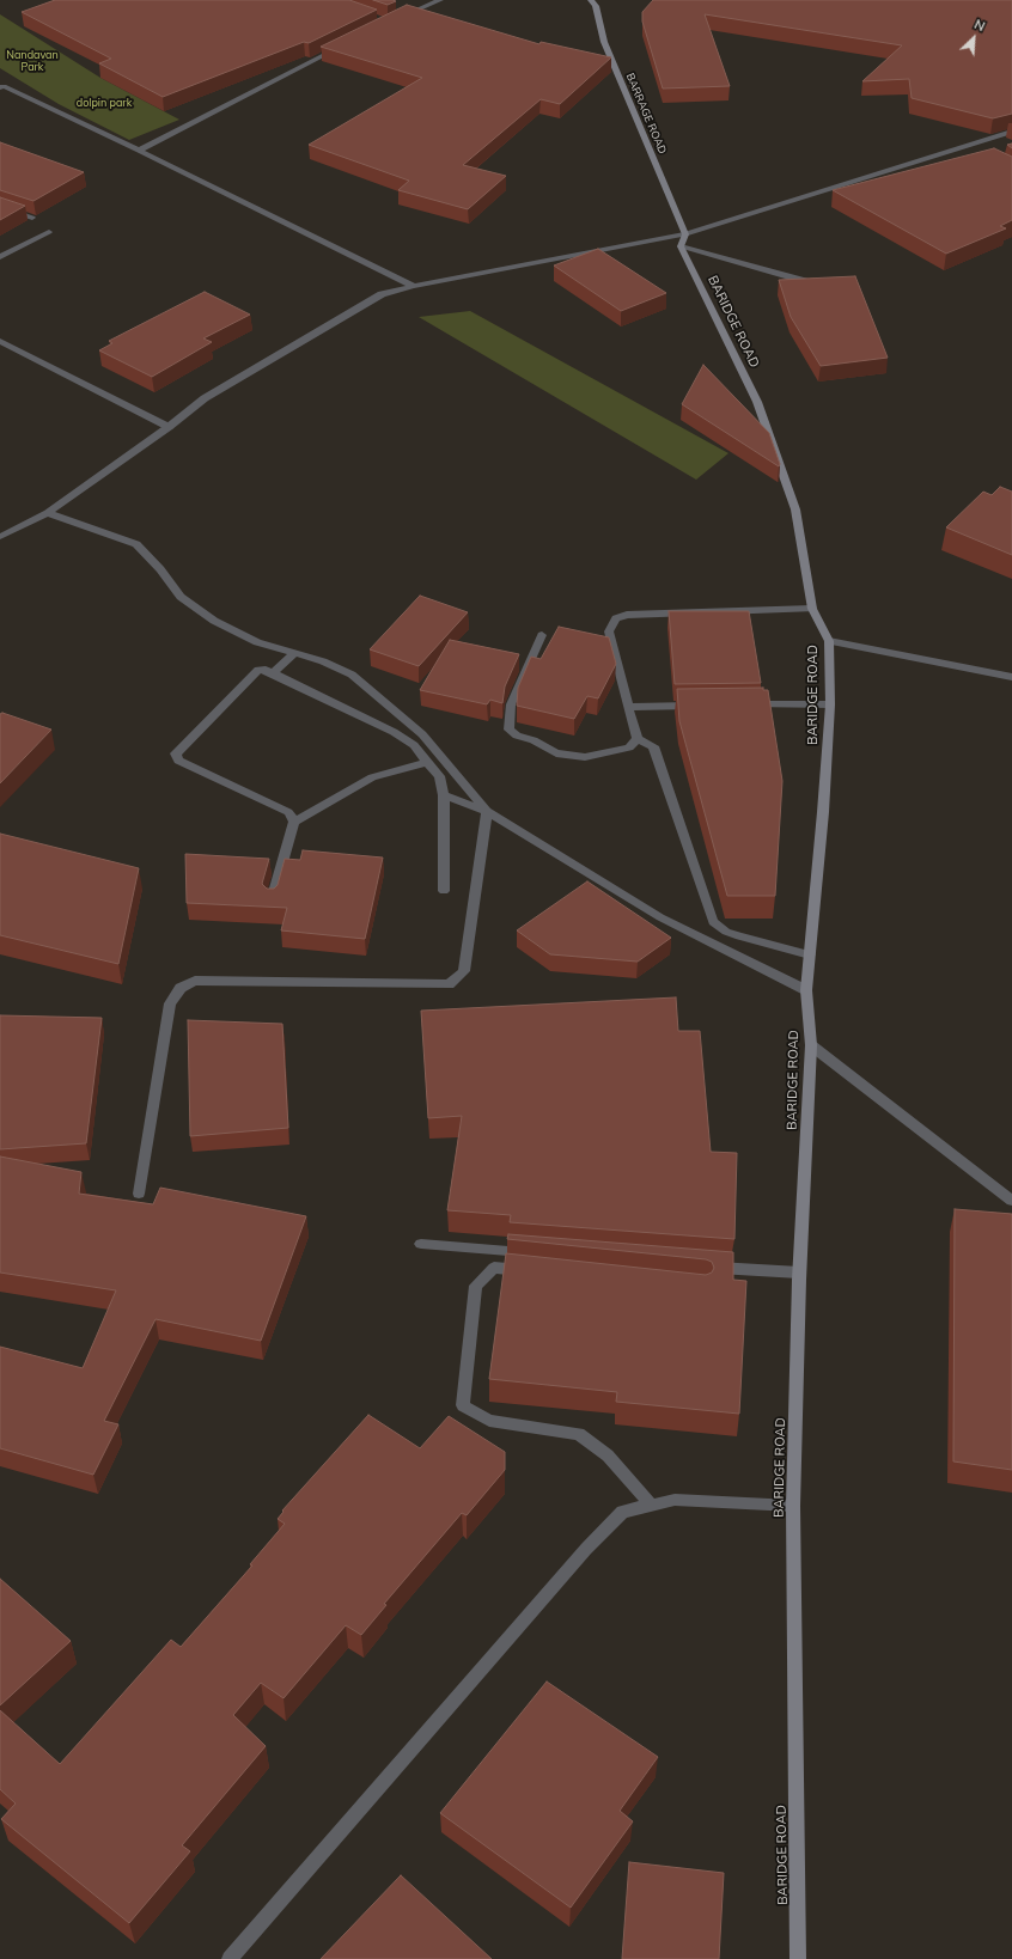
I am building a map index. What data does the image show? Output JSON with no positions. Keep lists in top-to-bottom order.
{
  "streets": {
    "street": ["BARRAGE ROAD", "BARIDGE ROAD"]
  },
  "parks": ["Nandavan Park", "dolpin park"],
  "north": "top right"
}
